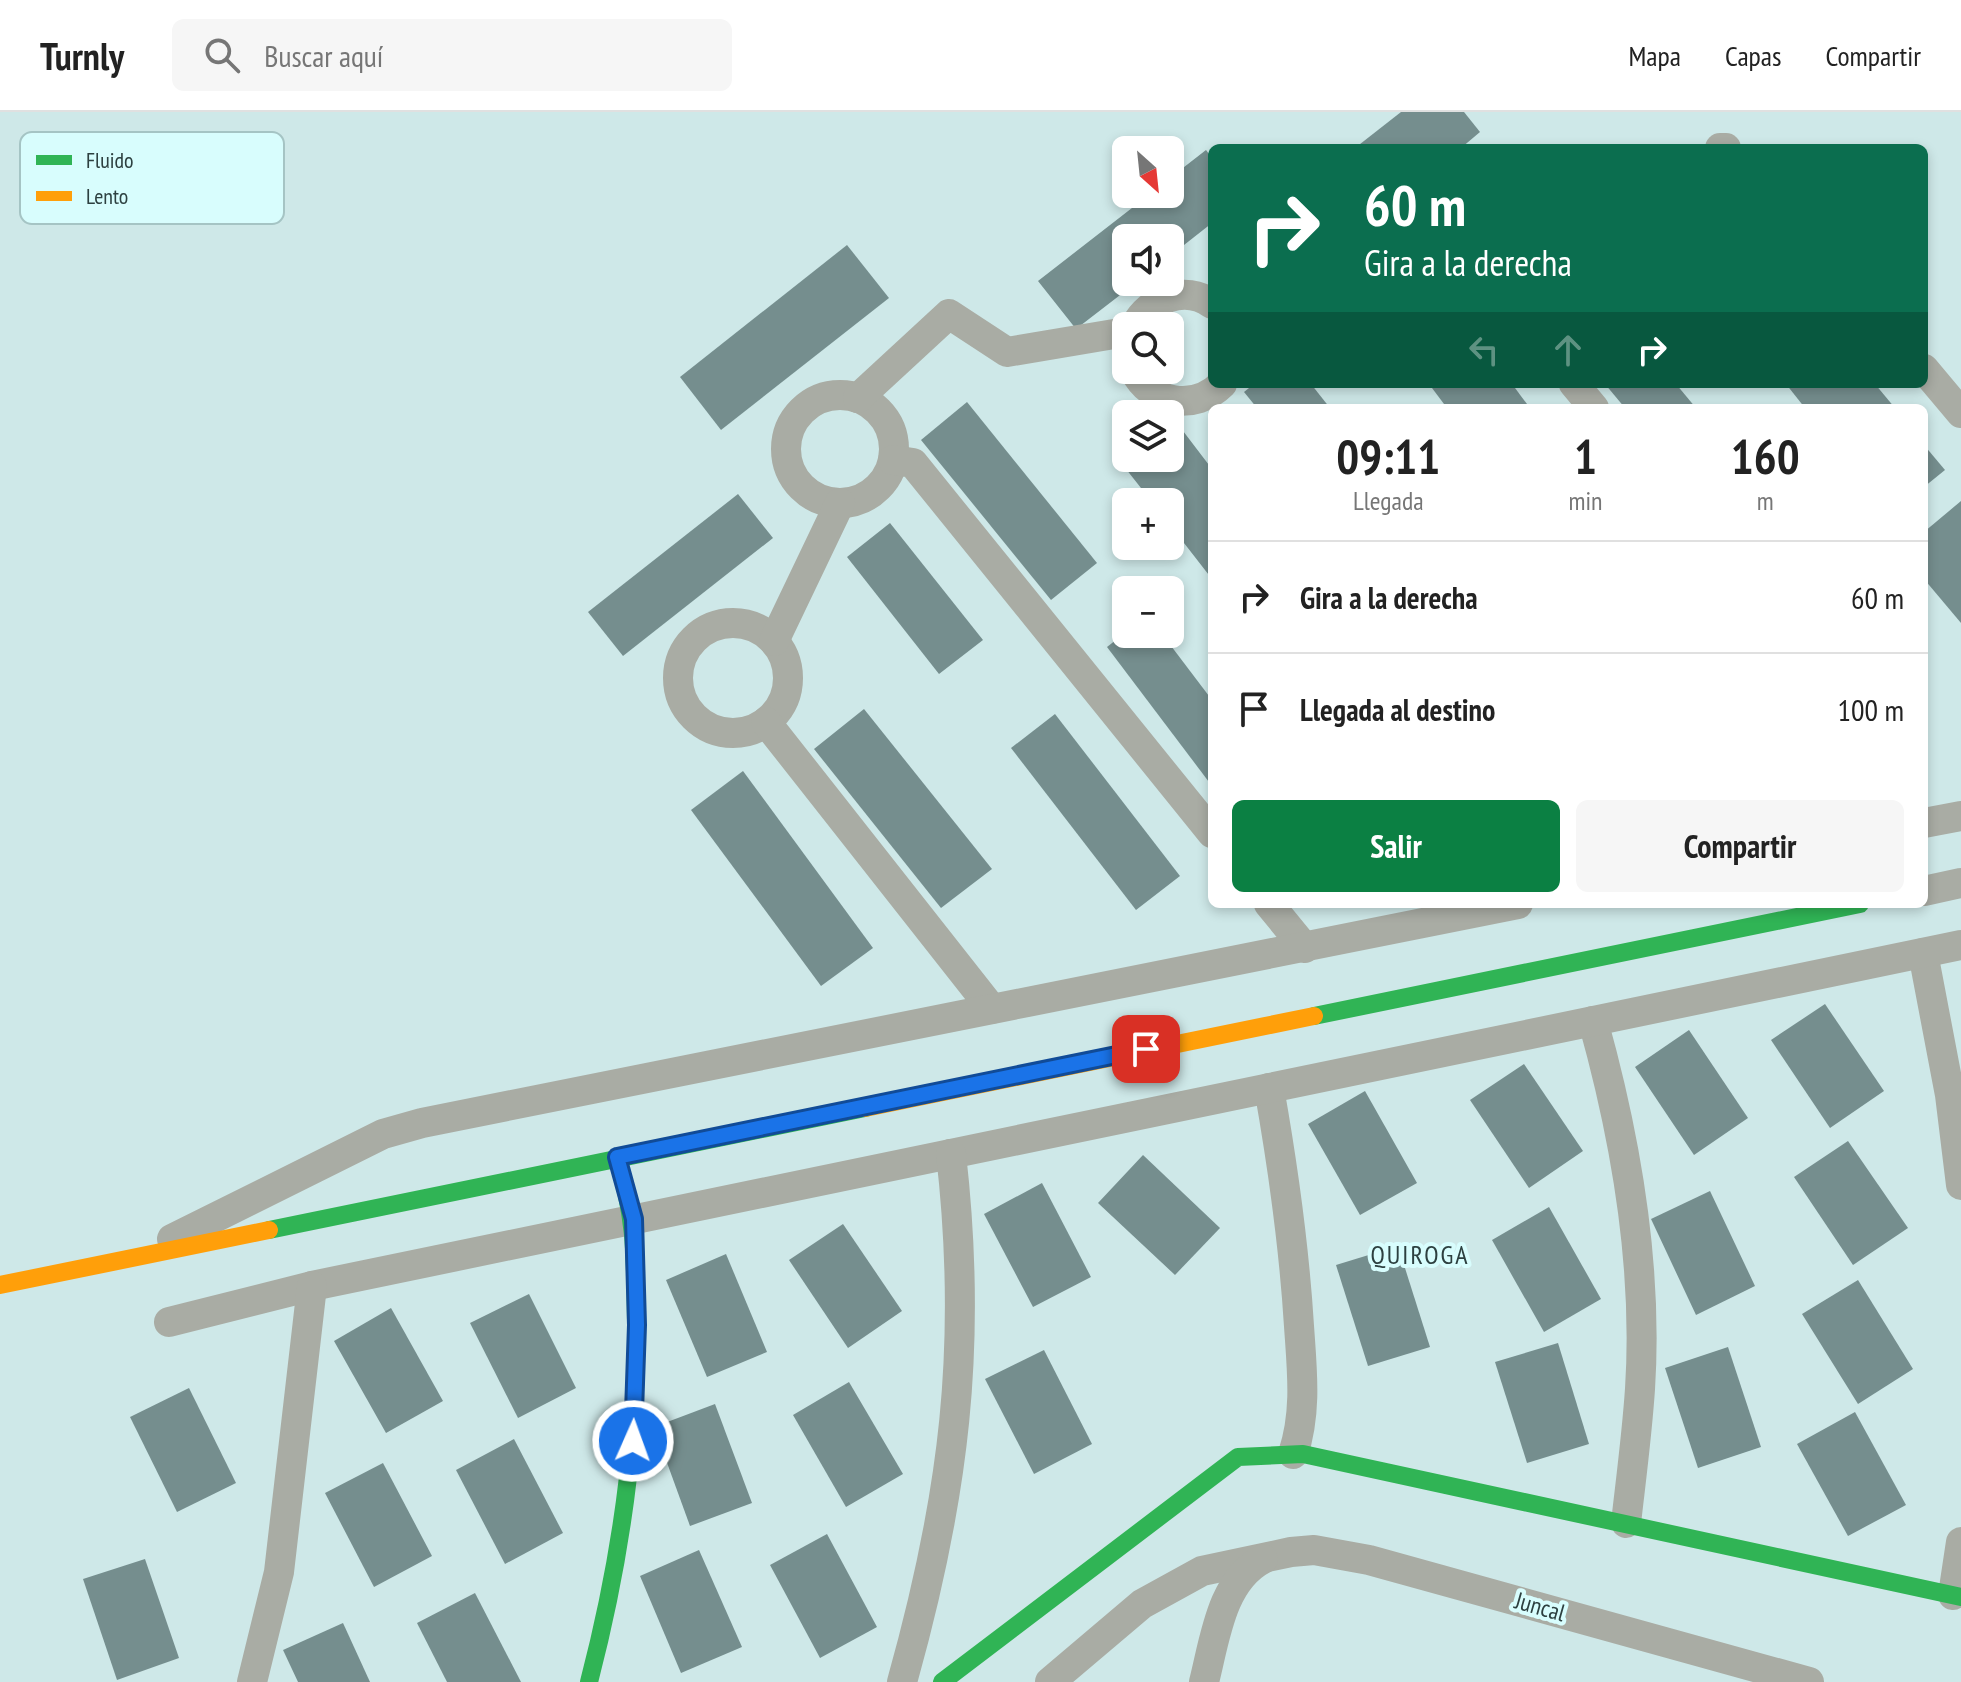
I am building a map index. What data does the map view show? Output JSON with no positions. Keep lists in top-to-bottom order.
{
  "streets": {
    "street": ["Juncal"]
  },
  "districts": ["QUIROGA"],
  "legend": ["Fluido", "Lento"],
  "north": "bottom right",
  "page": {
    "header": "Turnly",
    "search": "Buscar aquí",
    "nav": ["Mapa", "Capas", "Compartir"],
    "map_buttons": ["+", "−"],
    "turn": ["60 m", "Gira a la derecha"],
    "eta": [
      "09:11",
      "Llegada",
      "1",
      "min",
      "160",
      "m"
    ],
    "list": [
      {
        "name": "Gira a la derecha",
        "value": "60 m"
      },
      {
        "name": "Llegada al destino",
        "value": "100 m"
      }
    ],
    "buttons": ["Salir", "Compartir"]
  }
}
